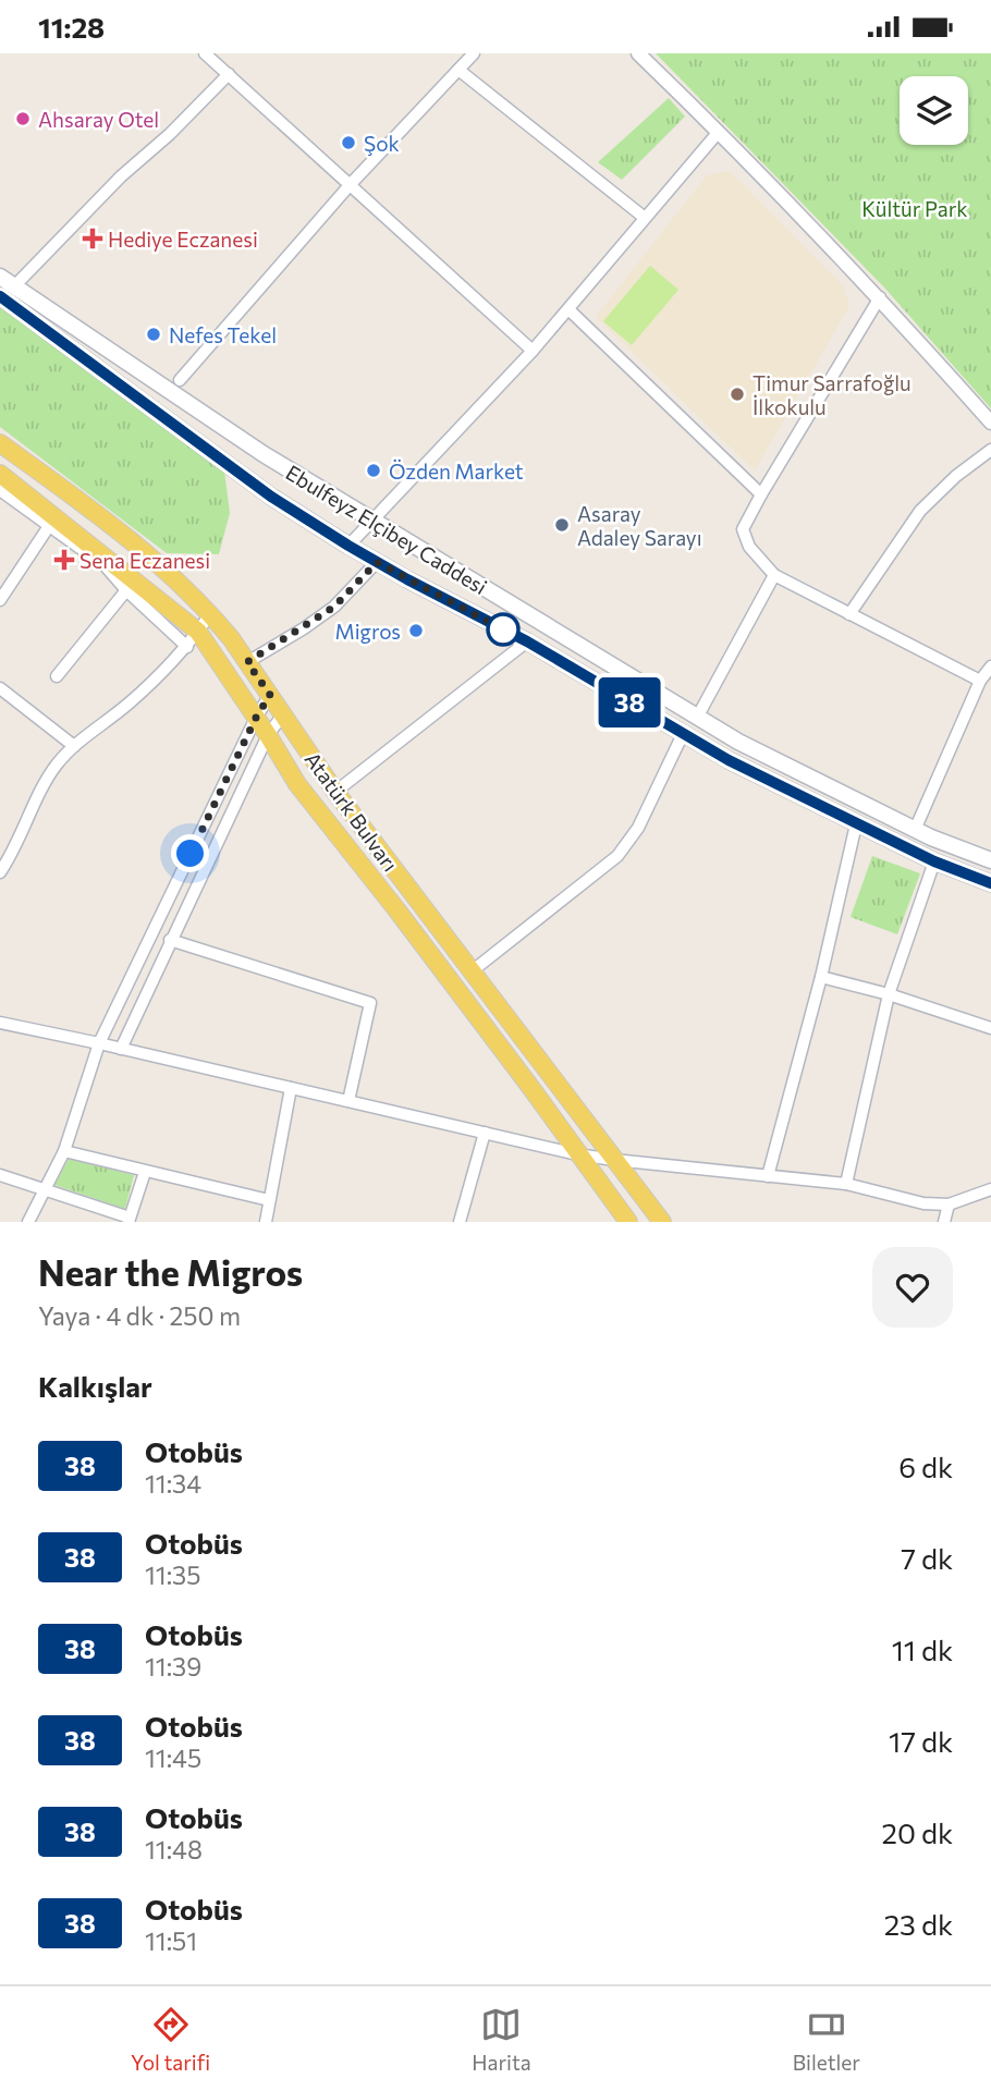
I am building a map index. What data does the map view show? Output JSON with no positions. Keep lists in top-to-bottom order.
{
  "streets": {
    "main road": ["Ebulfeyz Elçibey Caddesi", "Atatürk Bulvarı"]
  },
  "parks": ["Kültür Park"],
  "places": {
    "other": [
      "Ahsaray Otel",
      "Şok",
      "Nefes Tekel",
      "Timur Sarrafoğlu İlkokulu",
      "Özden Market",
      "Asaray Adaley Sarayı",
      "Migros"
    ],
    "health": ["Hediye Eczanesi", "Sena Eczanesi"]
  },
  "lines": ["bus line 38"],
  "page": {
    "status": "11:28",
    "on_map": "38",
    "heading": [
      ["Near the Migros", "Yaya · 4 dk · 250 m"],
      "Kalkışlar"
    ],
    "list": [
      {
        "mark": "38",
        "name": "Otobüs",
        "note": "11:34",
        "value": "6 dk"
      },
      {
        "mark": "38",
        "name": "Otobüs",
        "note": "11:35",
        "value": "7 dk"
      },
      {
        "mark": "38",
        "name": "Otobüs",
        "note": "11:39",
        "value": "11 dk"
      },
      {
        "mark": "38",
        "name": "Otobüs",
        "note": "11:45",
        "value": "17 dk"
      },
      {
        "mark": "38",
        "name": "Otobüs",
        "note": "11:48",
        "value": "20 dk"
      },
      {
        "mark": "38",
        "name": "Otobüs",
        "note": "11:51",
        "value": "23 dk"
      }
    ],
    "tabs": ["Yol tarifi", "Harita", "Biletler"]
  }
}
